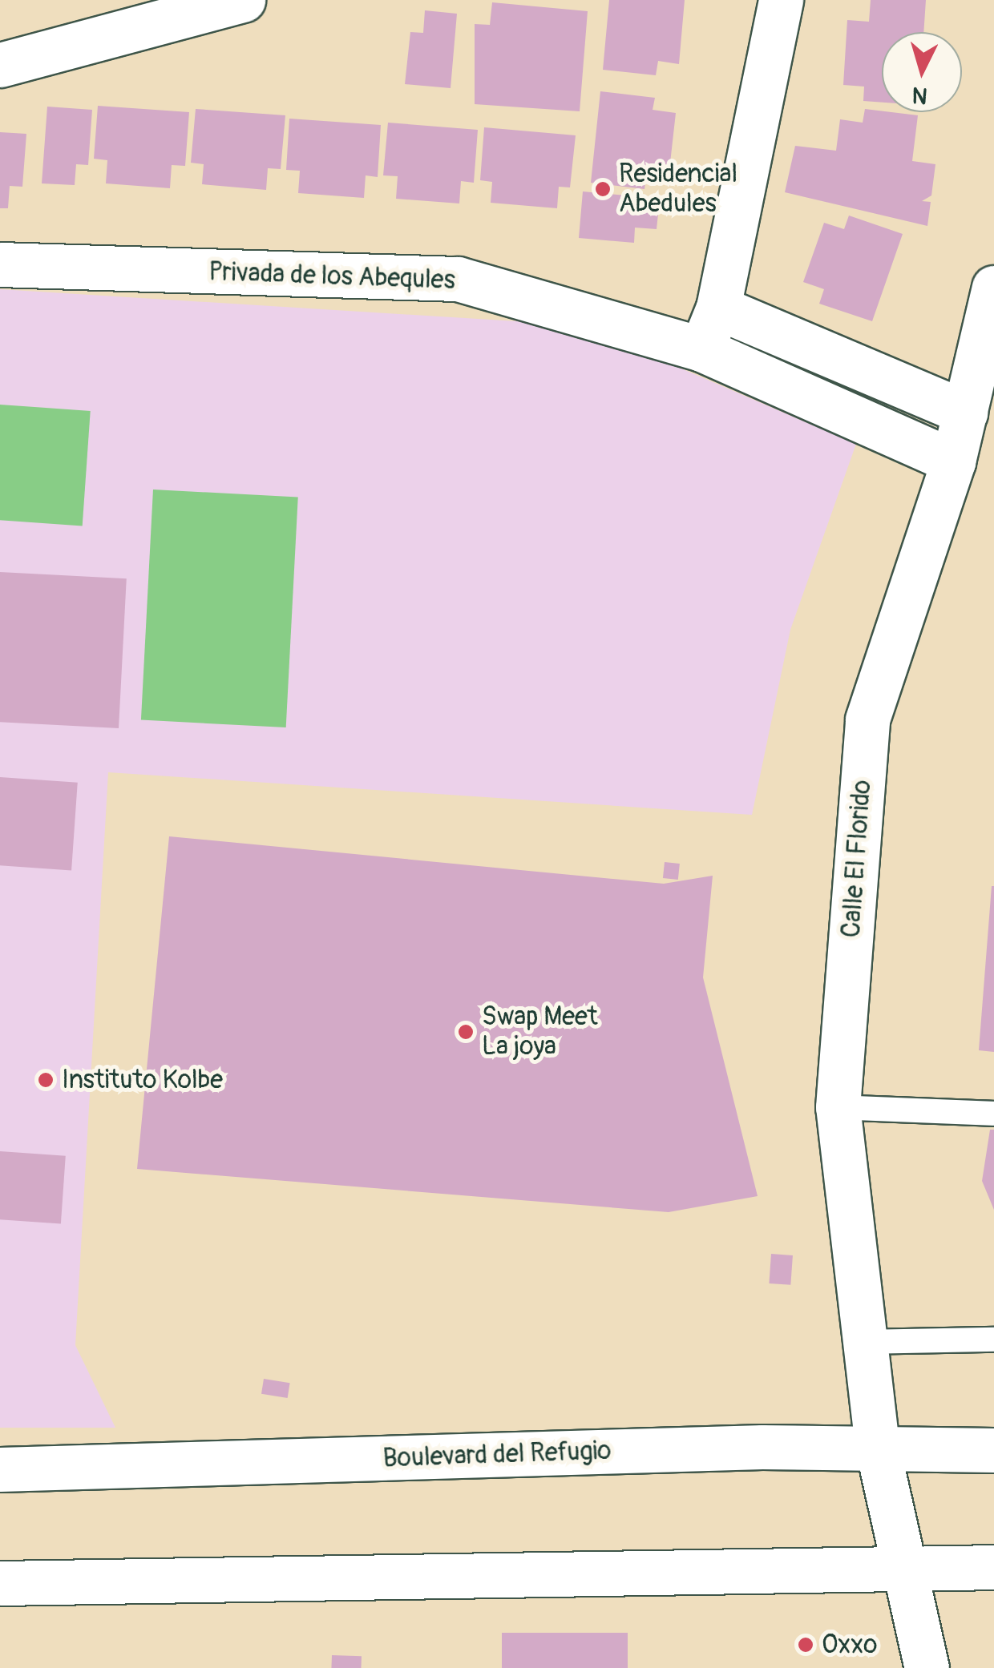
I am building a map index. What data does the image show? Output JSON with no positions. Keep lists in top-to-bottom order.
{
  "streets": {
    "main road": ["Privada de los Abequles", "Calle El Florido", "Boulevard del Refugio"]
  },
  "crossings": [
    ["Privada de los Abequles", "Calle El Florido"],
    ["Calle El Florido", "Boulevard del Refugio"]
  ],
  "places": [
    "Residencial Abedules",
    "Swap Meet La joya",
    "Instituto Kolbe",
    "Oxxo"
  ],
  "north": "bottom"
}
